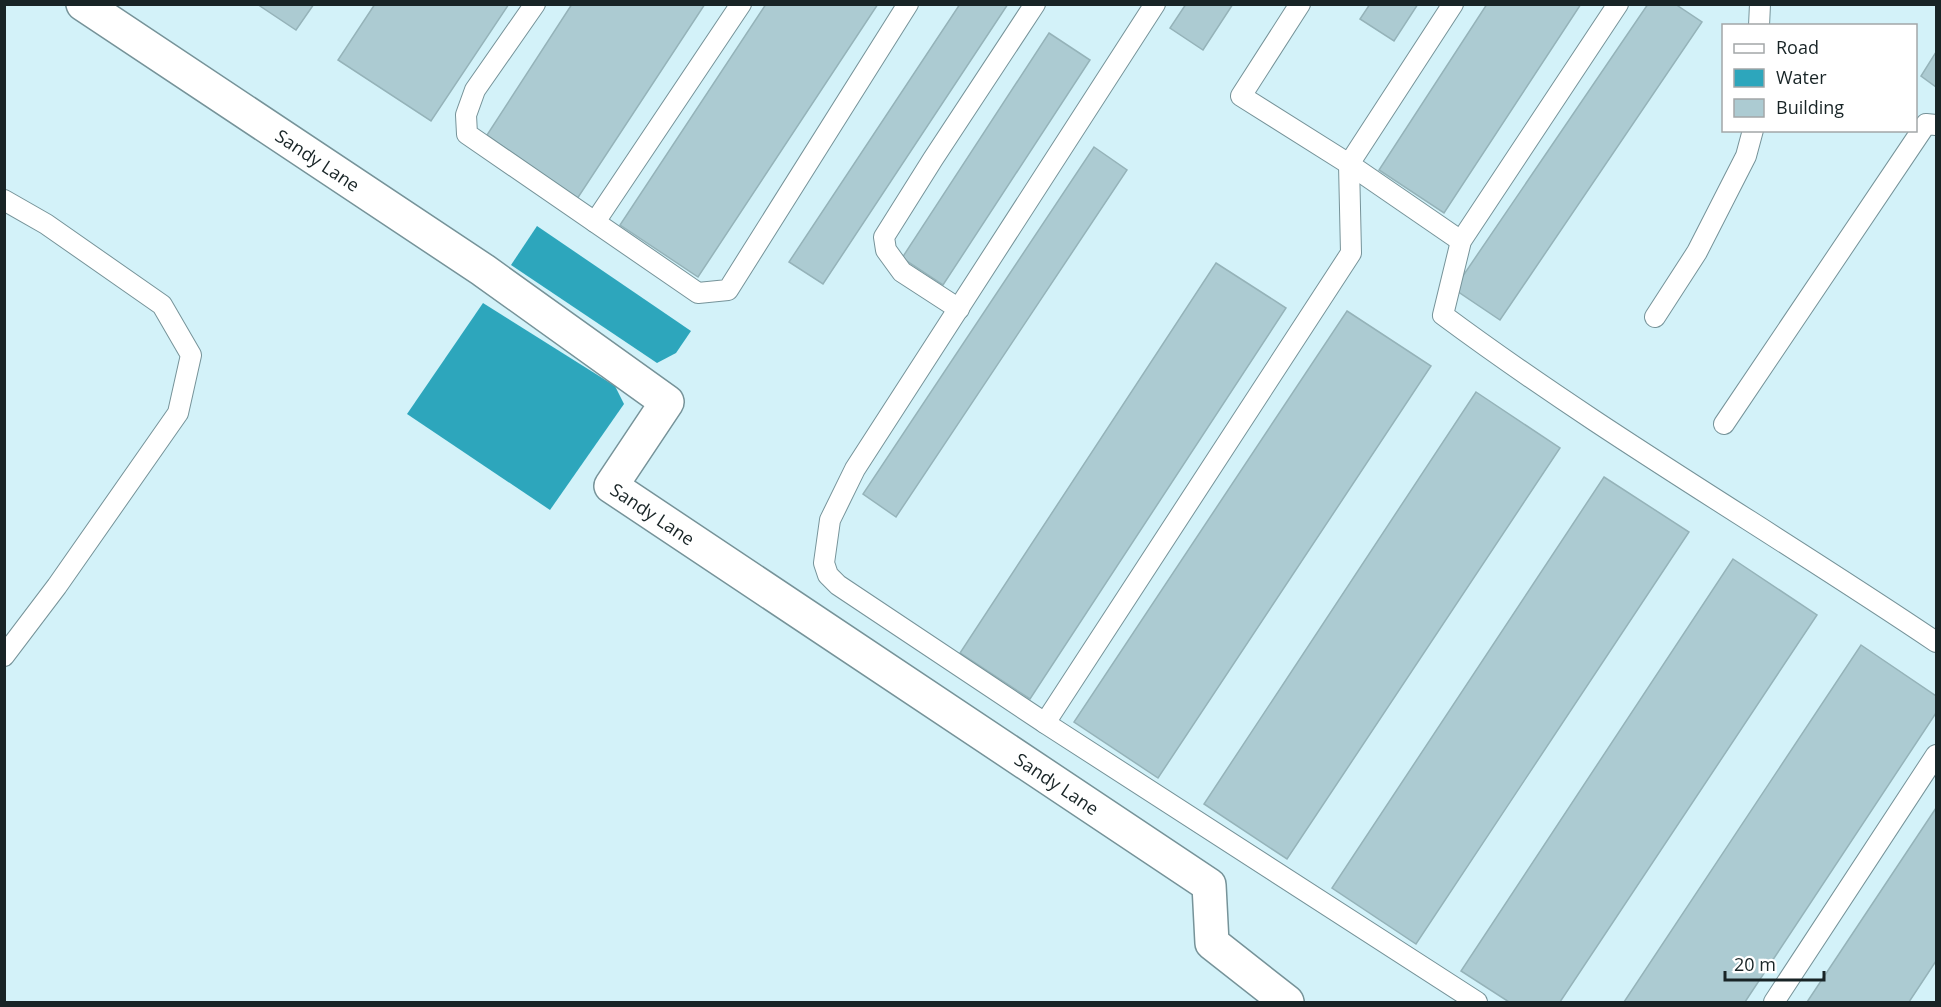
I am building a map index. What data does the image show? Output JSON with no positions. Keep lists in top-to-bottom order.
{
  "streets": {
    "street": ["Sandy Lane"]
  },
  "legend": ["Road", "Water", "Building"],
  "scale_bar": "20 m"
}
